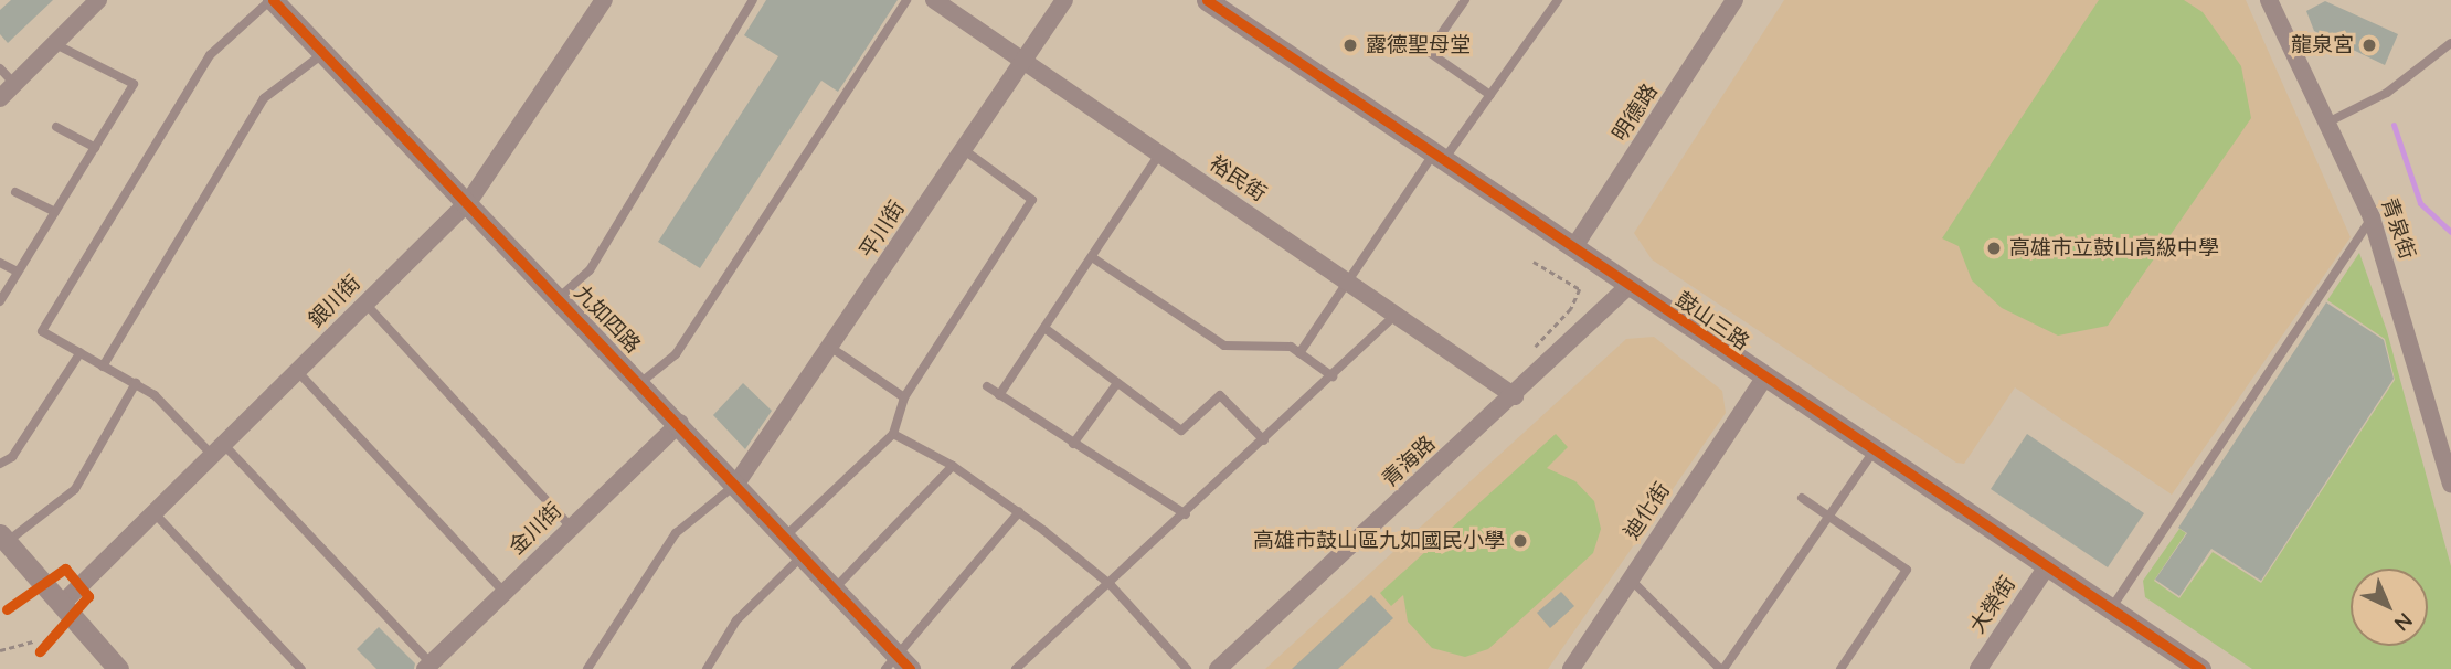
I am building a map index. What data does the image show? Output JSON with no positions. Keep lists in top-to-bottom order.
{
  "streets": {
    "street": [
      "明德路",
      "裕民街",
      "青泉街",
      "平川街",
      "銀川街",
      "九如四路",
      "鼓山三路",
      "青海路",
      "迪化街",
      "金川街",
      "大榮街"
    ]
  },
  "crossings": [
    ["明德路", "鼓山三路"],
    ["裕民街", "平川街"],
    ["裕民街", "青海路"],
    ["平川街", "九如四路"],
    ["銀川街", "九如四路"],
    ["九如四路", "金川街"],
    ["鼓山三路", "青海路"],
    ["鼓山三路", "迪化街"],
    ["鼓山三路", "大榮街"]
  ],
  "places": [
    "露德聖母堂",
    "龍泉宮",
    "高雄市立鼓山高級中學",
    "高雄市鼓山區九如國民小學"
  ],
  "north": "bottom right"
}
